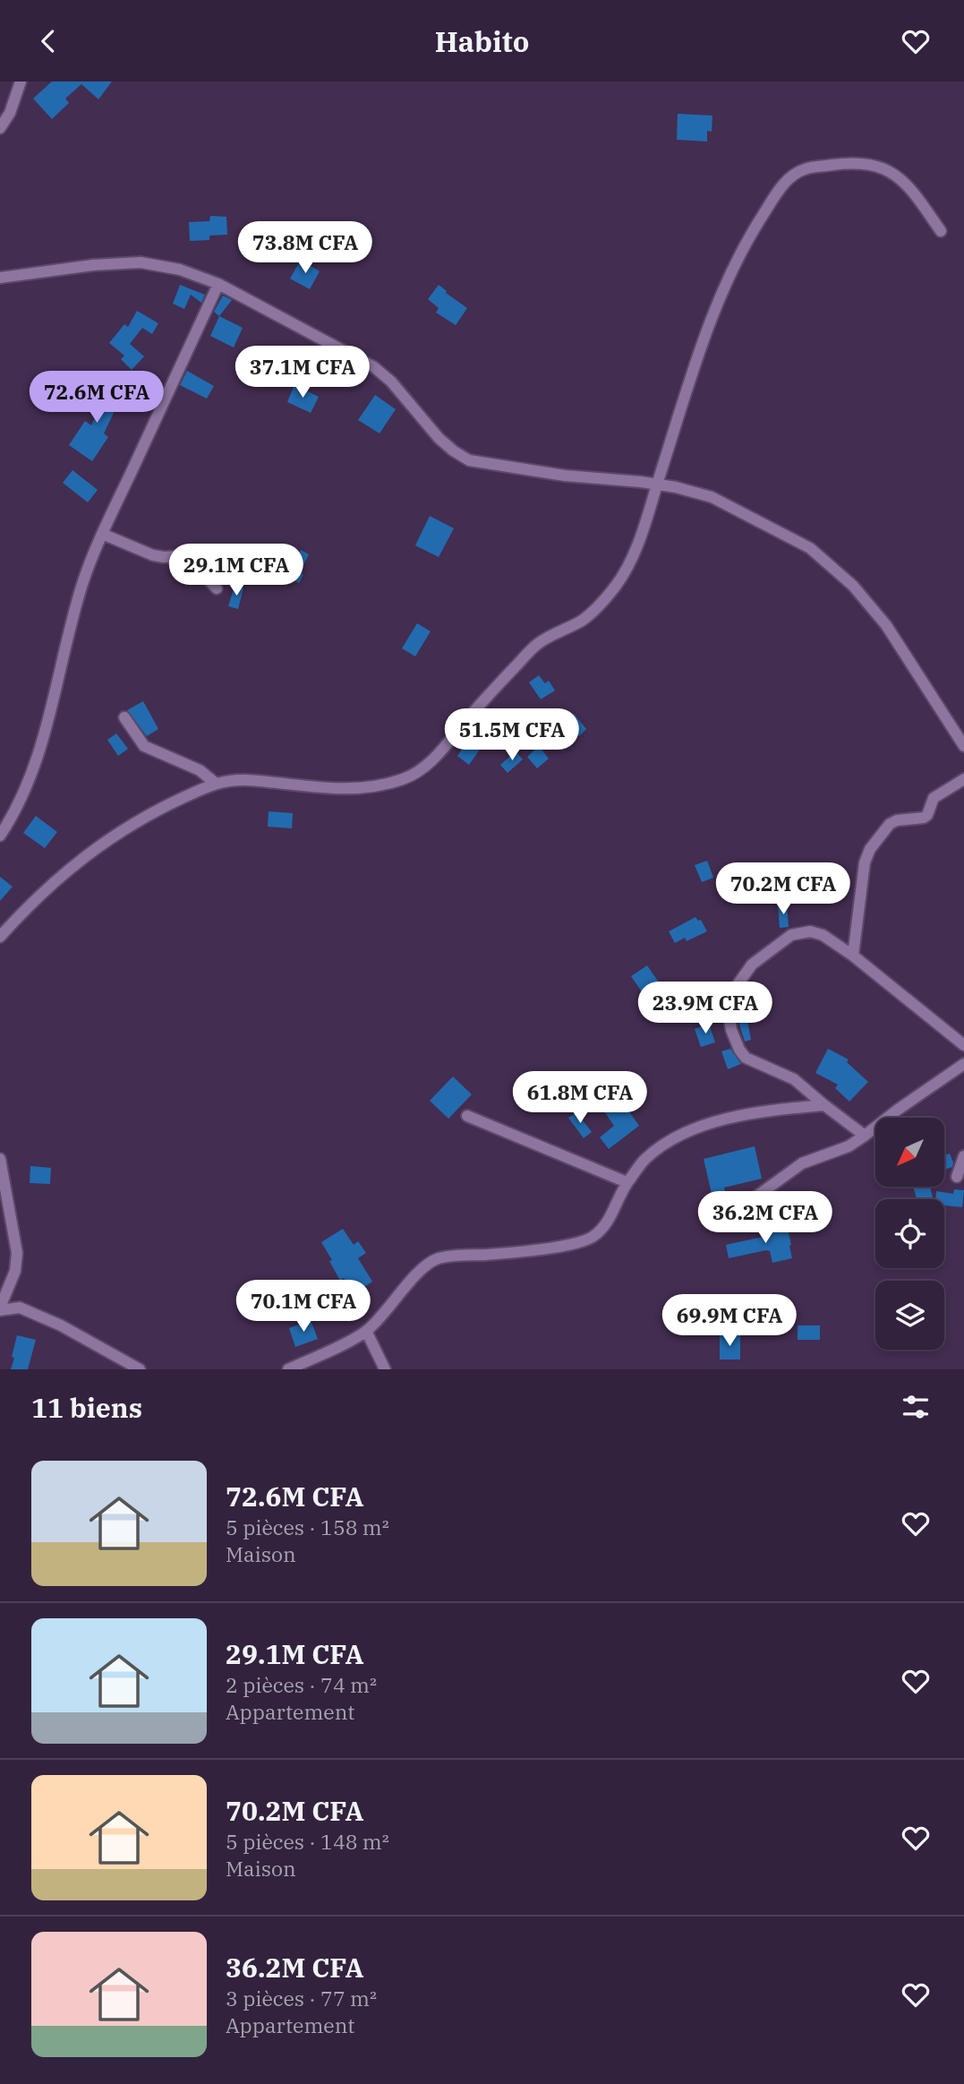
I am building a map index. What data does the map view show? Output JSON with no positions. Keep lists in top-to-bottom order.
{
  "north": "bottom left",
  "page": {
    "header": "Habito",
    "price": [
      "73.8M CFA",
      "37.1M CFA",
      "72.6M CFA",
      "29.1M CFA",
      "51.5M CFA",
      "70.2M CFA",
      "23.9M CFA",
      "61.8M CFA",
      "36.2M CFA",
      "70.1M CFA",
      "69.9M CFA"
    ],
    "heading": "11 biens",
    "list": [
      {
        "name": "72.6M CFA",
        "note": "5 pièces · 158 m² · Maison"
      },
      {
        "name": "29.1M CFA",
        "note": "2 pièces · 74 m² · Appartement"
      },
      {
        "name": "70.2M CFA",
        "note": "5 pièces · 148 m² · Maison"
      },
      {
        "name": "36.2M CFA",
        "note": "3 pièces · 77 m² · Appartement"
      }
    ]
  }
}
